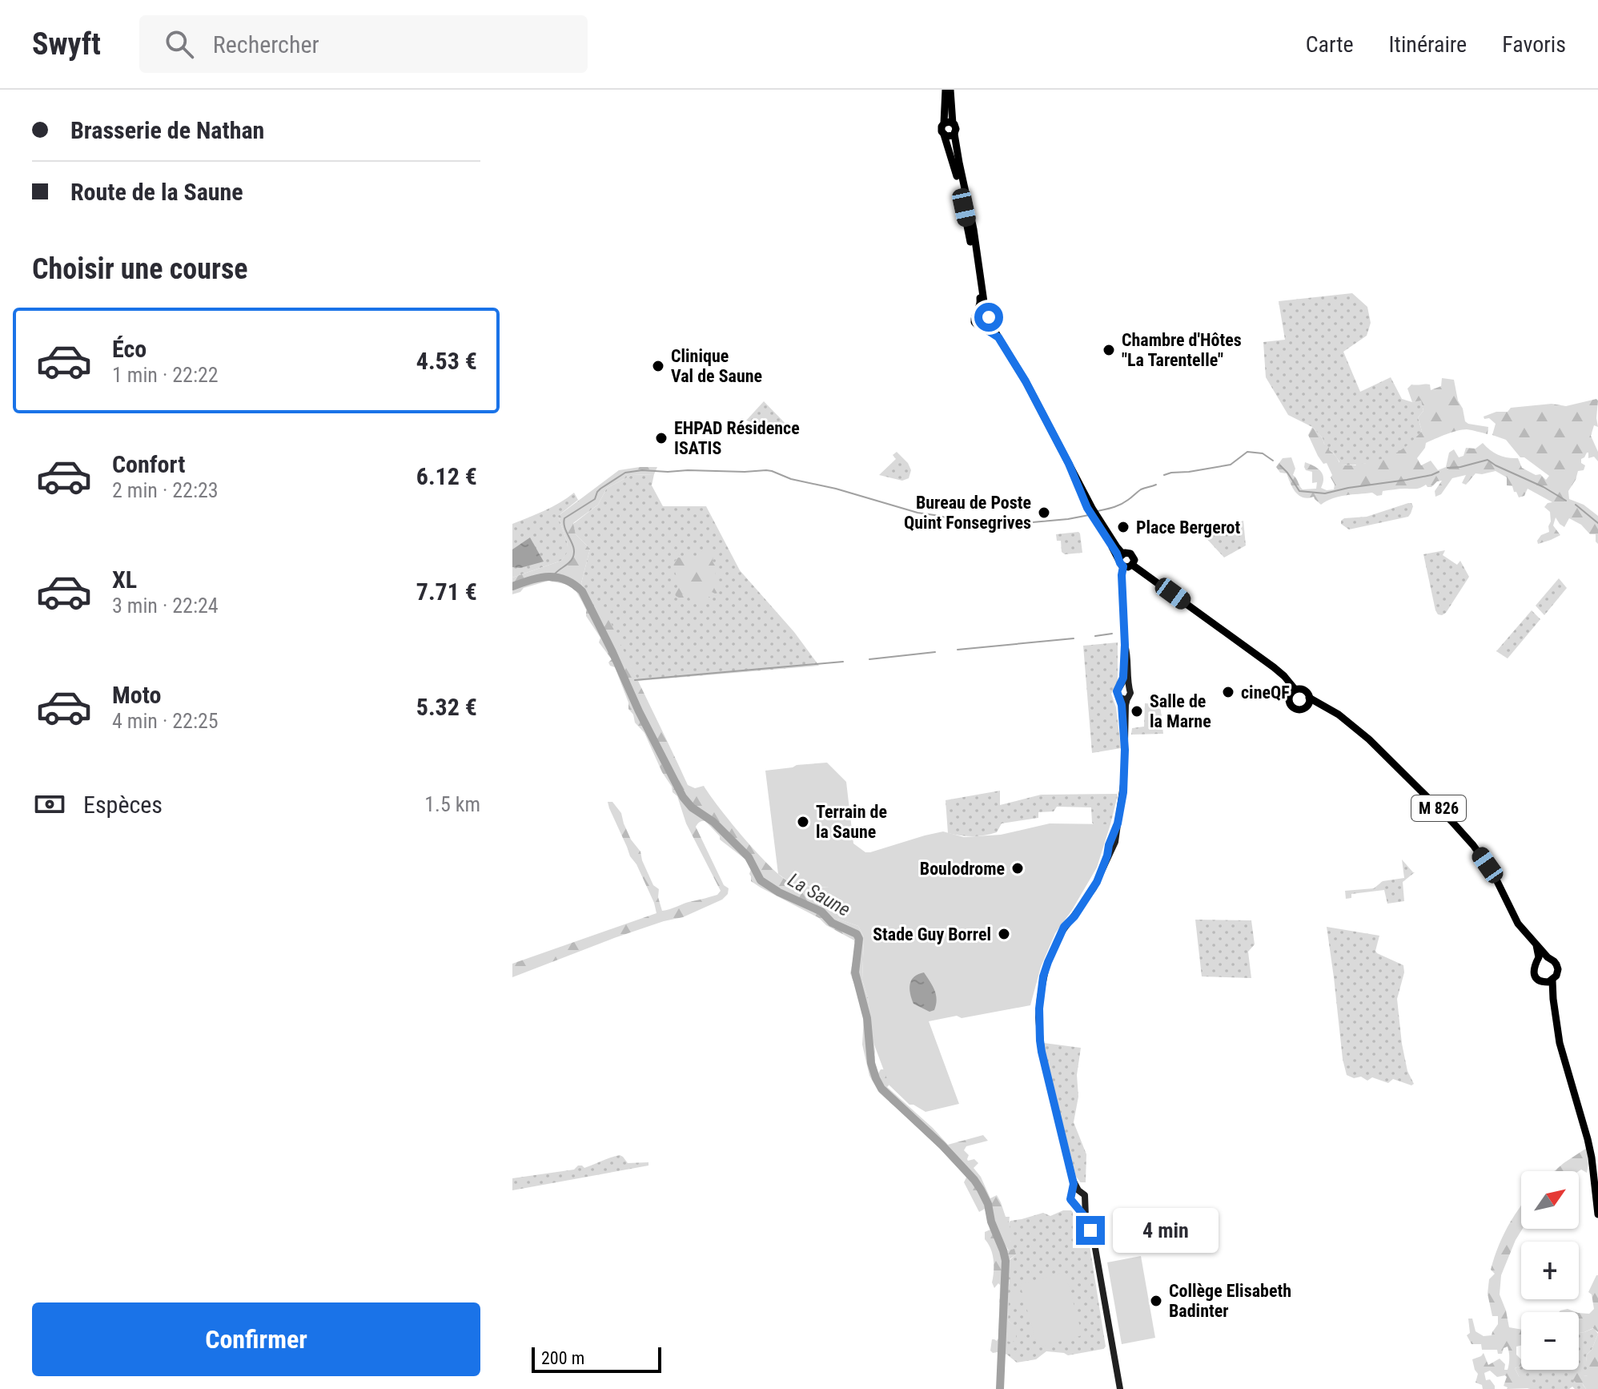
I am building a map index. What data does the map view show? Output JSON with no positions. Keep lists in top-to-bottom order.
{
  "streets": {
    "main road": ["M 826"]
  },
  "water": ["La Saune"],
  "places": [
    "Chambre d'Hôtes \"La Tarentelle\"",
    "Clinique Val de Saune",
    "EHPAD Résidence ISATIS",
    "Bureau de Poste Quint Fonsegrives",
    "Place Bergerot",
    "cineQF",
    "Salle de la Marne",
    "Terrain de la Saune",
    "Boulodrome",
    "Stade Guy Borrel",
    "Collège Elisabeth Badinter"
  ],
  "scale_bar": "200 m",
  "north": "top right",
  "page": {
    "header": "Swyft",
    "search": "Rechercher",
    "nav": ["Carte", "Itinéraire", "Favoris"],
    "banner": ["Brasserie de Nathan", "Route de la Saune"],
    "heading": "Choisir une course",
    "list": [
      {
        "name": "Éco",
        "note": "1 min · 22:22",
        "value": "4.53 €"
      },
      {
        "name": "Confort",
        "note": "2 min · 22:23",
        "value": "6.12 €"
      },
      {
        "name": "XL",
        "note": "3 min · 22:24",
        "value": "7.71 €"
      },
      {
        "name": "Moto",
        "note": "4 min · 22:25",
        "value": "5.32 €"
      }
    ],
    "pay": ["Espèces", "1.5 km"],
    "map_buttons": ["+", "−"],
    "bubble": "4 min",
    "buttons": "Confirmer",
    "scale": "200 m"
  }
}
